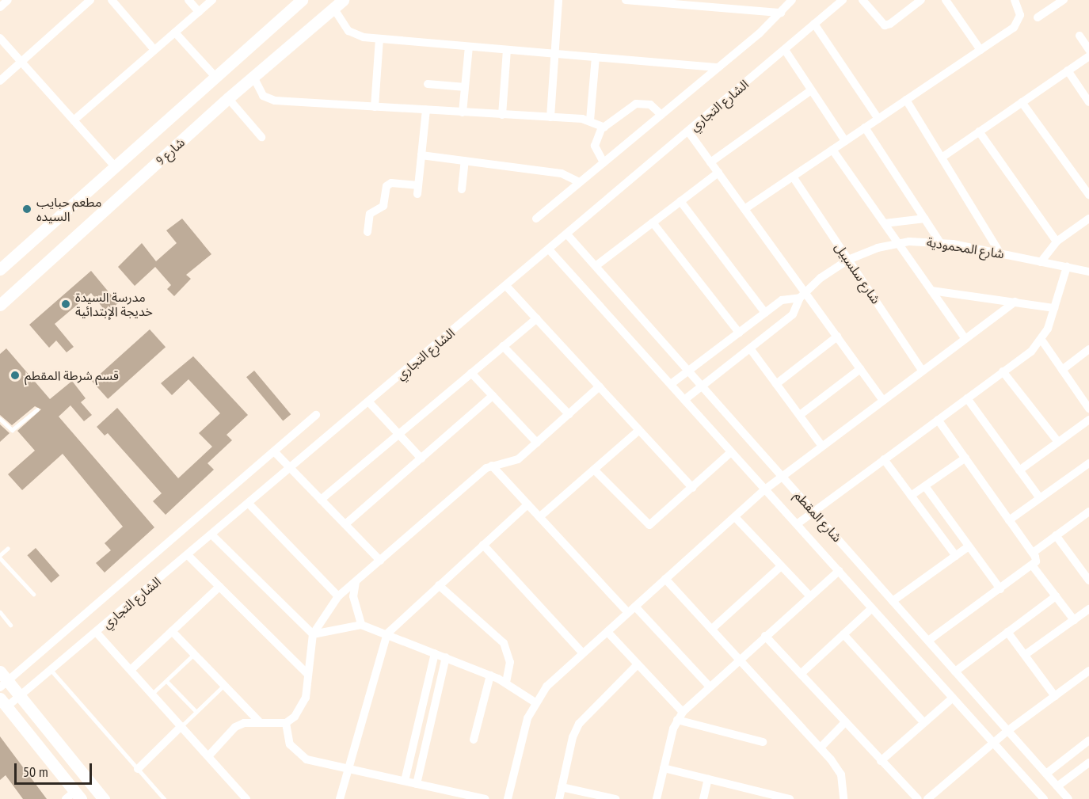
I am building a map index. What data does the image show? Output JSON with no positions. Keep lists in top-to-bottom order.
{
  "streets": {
    "main road": ["شارع 9"],
    "street": [
      "الشارع التجاري",
      "شارع المحمودية",
      "شارع سلسبيل",
      "شارع المقطم"
    ]
  },
  "crossings": [
    ["الشارع التجاري", "شارع المقطم"],
    ["شارع المحمودية", "شارع سلسبيل"]
  ],
  "places": ["مطعم حبايب السيده", "مدرسة السيدة خديجة الإبتدائية", "قسم شرطة المقطم"],
  "scale_bar": "50 m"
}
